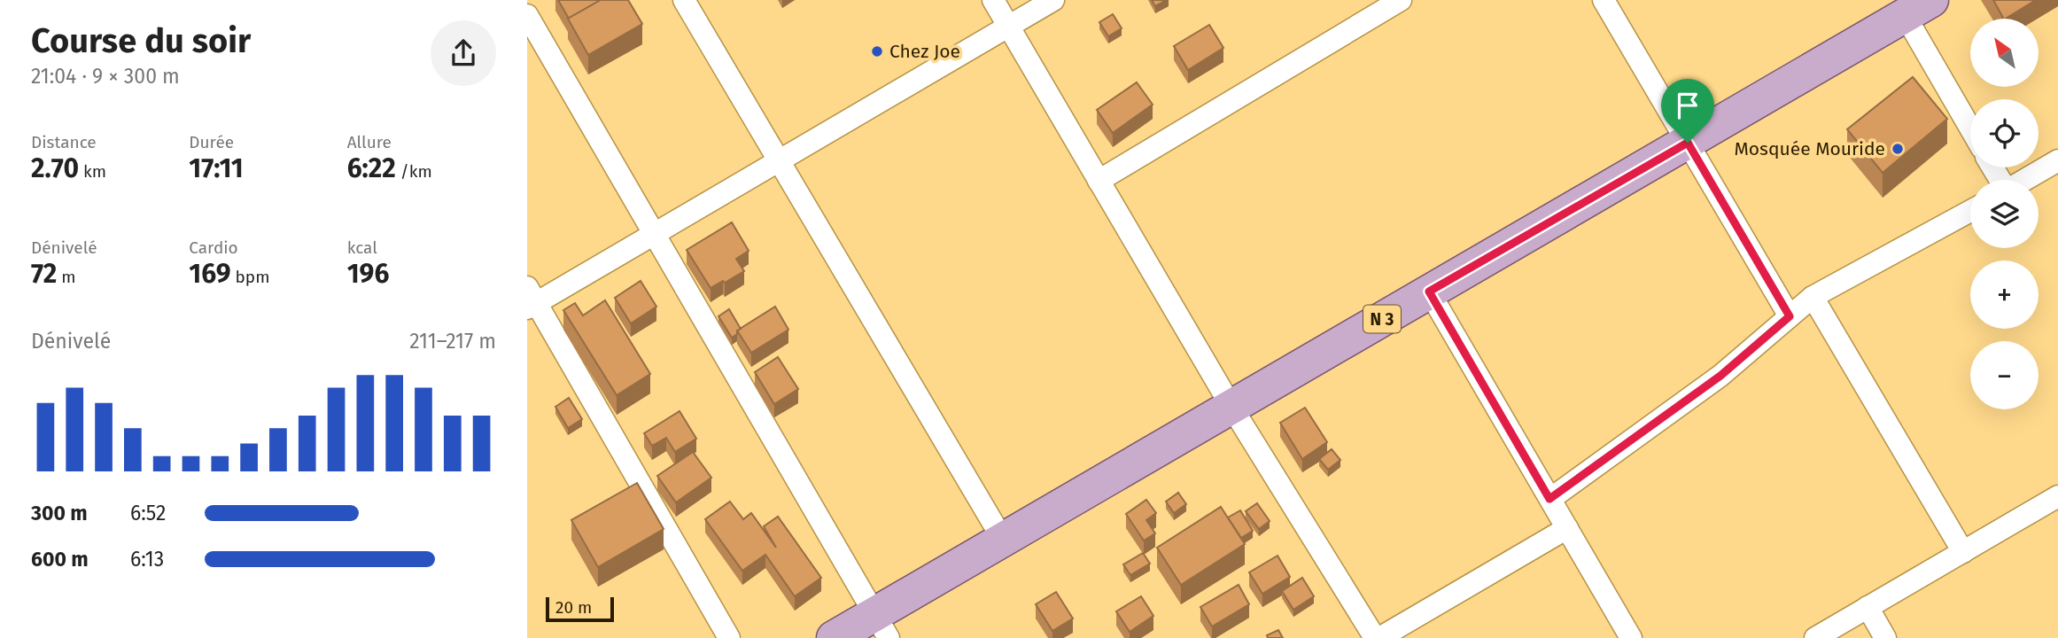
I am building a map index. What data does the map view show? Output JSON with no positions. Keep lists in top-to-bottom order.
{
  "streets": {
    "main road": ["N 3"]
  },
  "places": ["Chez Joe", "Mosquée Mouride"],
  "scale_bar": "20 m",
  "north": "top left",
  "page": {
    "heading": ["Course du soir", "21:04 · 9 × 300 m"],
    "map_buttons": ["+", "−"],
    "stats": [
      ["Distance", "2.70 km"],
      ["Durée", "17:11"],
      ["Allure", "6:22 /km"],
      ["Dénivelé", "72 m"],
      ["Cardio", "169 bpm"],
      ["kcal", "196"]
    ],
    "chart": ["Dénivelé", "211–217 m"],
    "list": [
      {
        "name": "300 m",
        "note": "6:52"
      },
      {
        "name": "600 m",
        "note": "6:13"
      }
    ],
    "scale": "20 m"
  }
}
